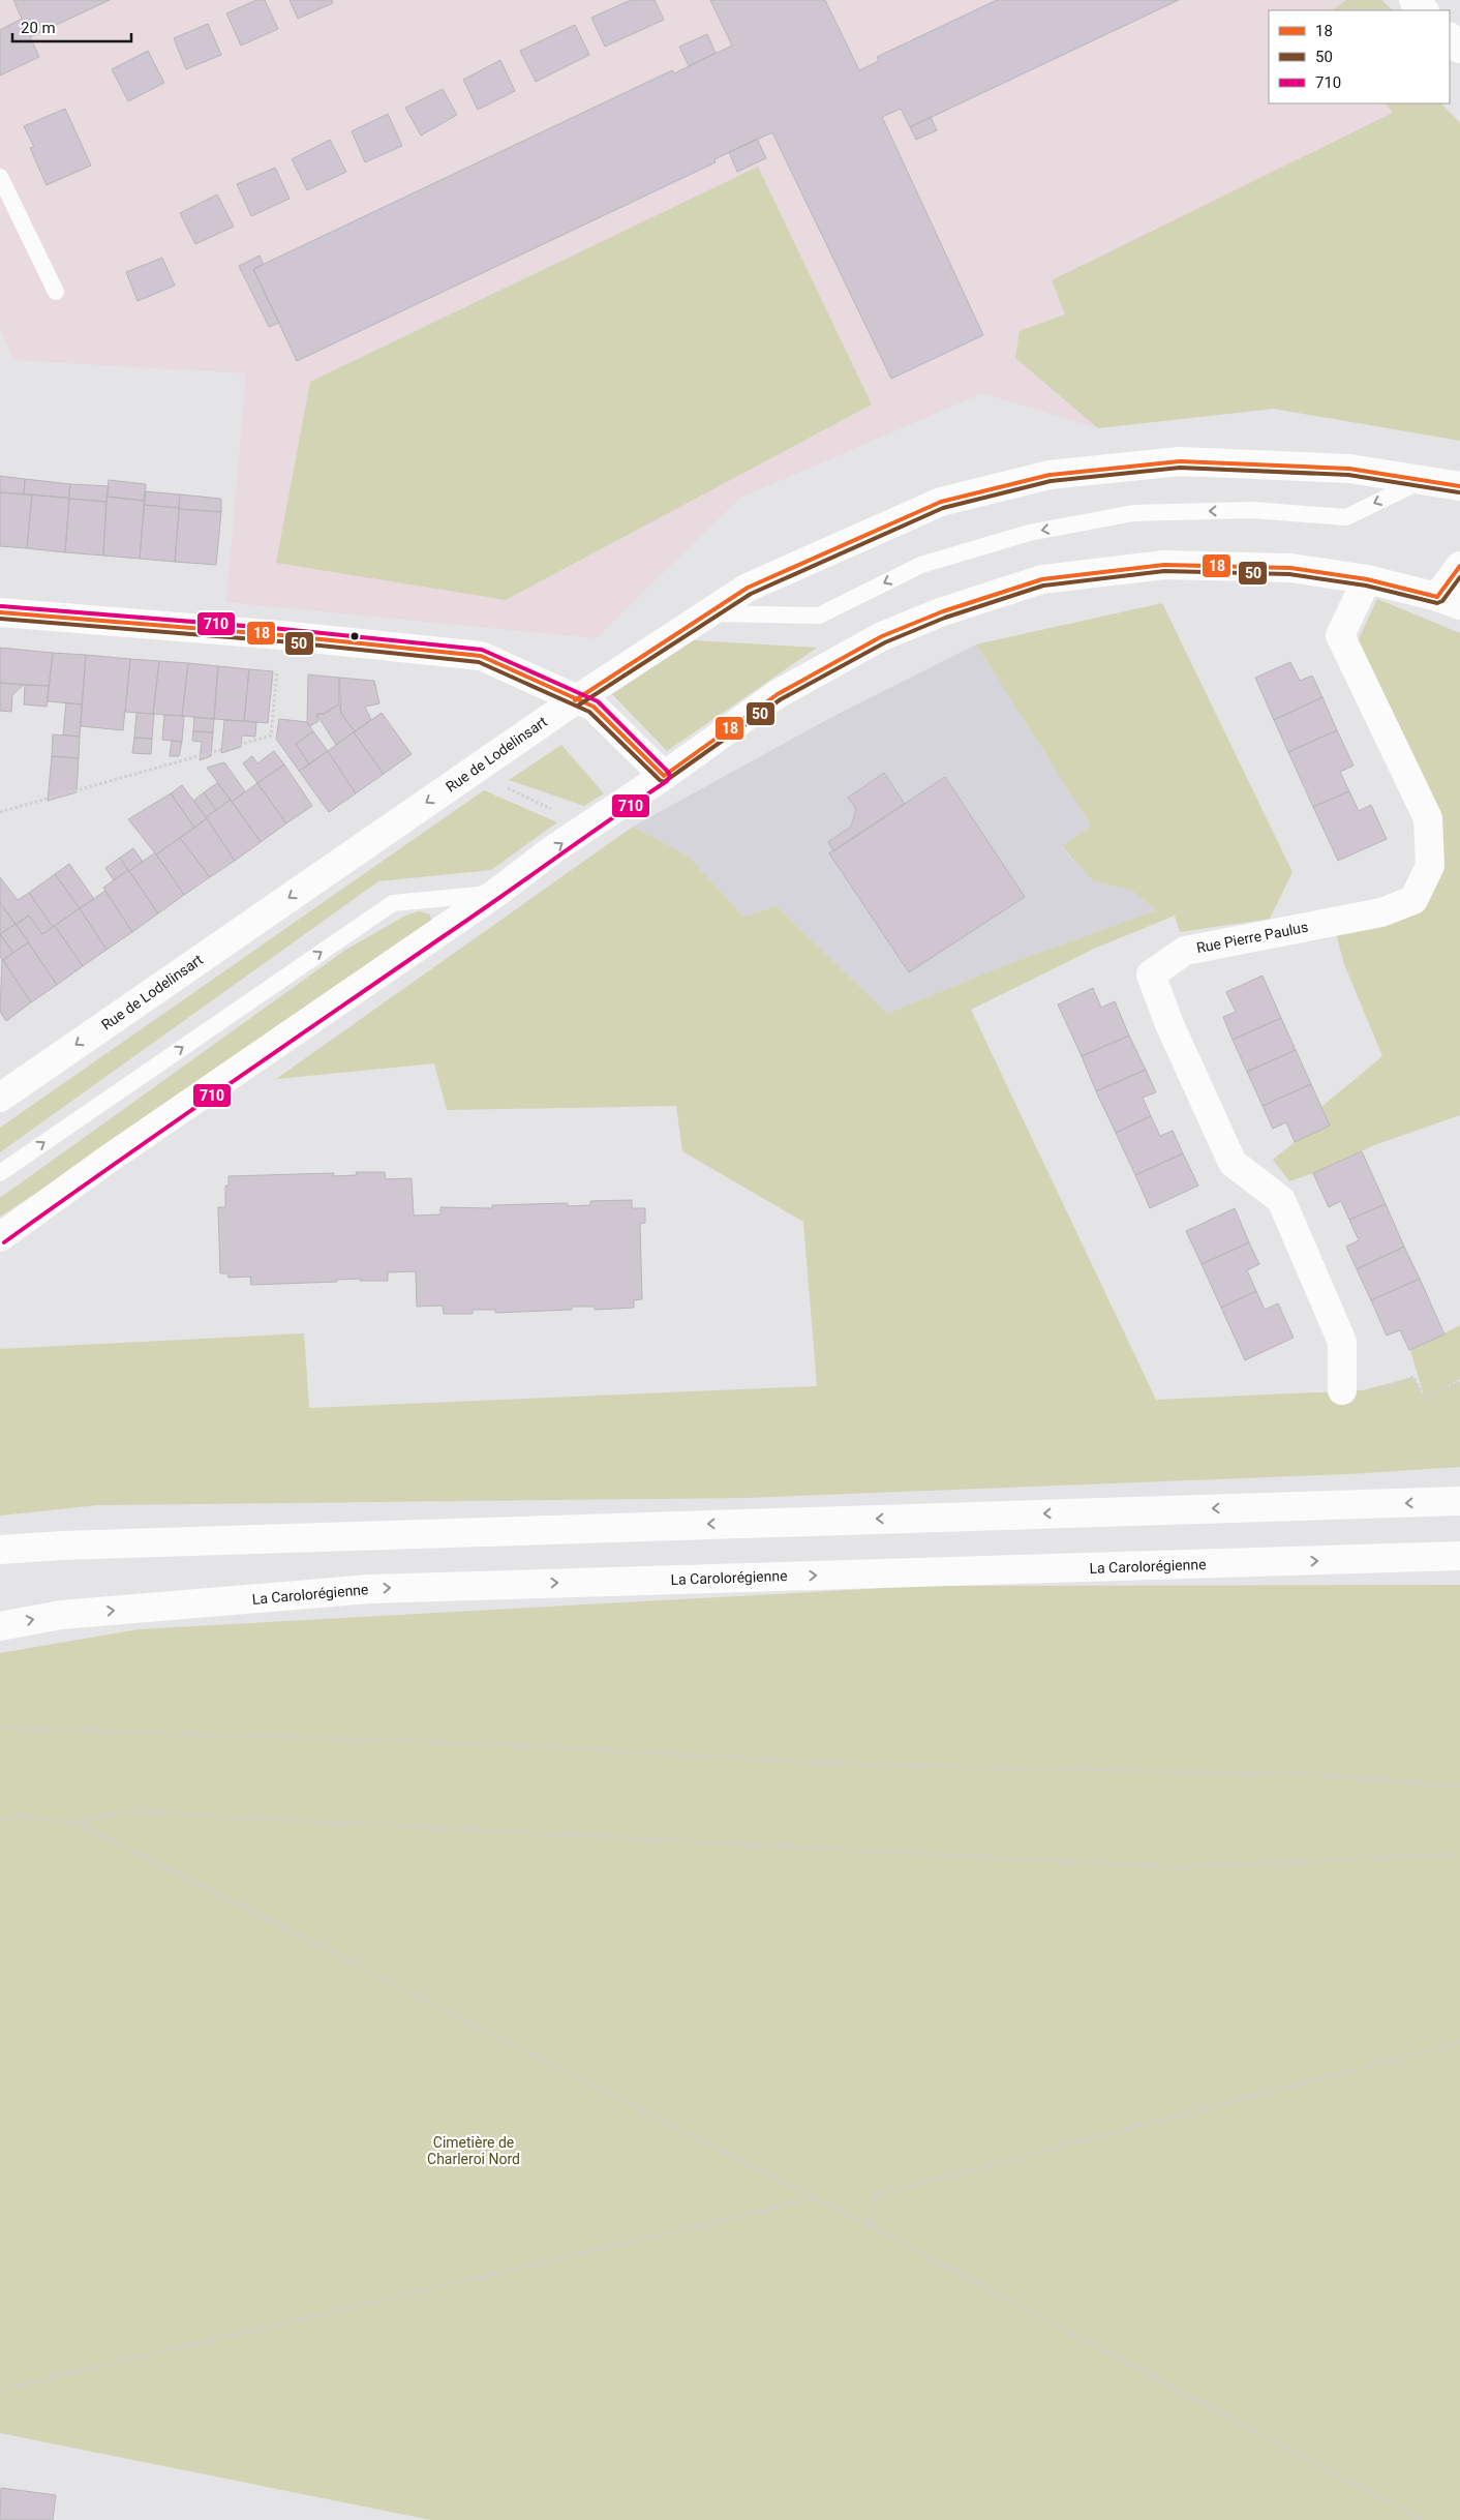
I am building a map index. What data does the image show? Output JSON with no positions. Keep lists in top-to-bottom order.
{
  "streets": {
    "main road": ["Rue de Lodelinsart", "Rue Pierre Paulus", "La Carolorégienne"]
  },
  "parks": ["Cimetière de Charleroi Nord"],
  "lines": ["transit line 18", "transit line 50", "transit line 710"],
  "legend": ["18", "50", "710"],
  "scale_bar": "20 m"
}
